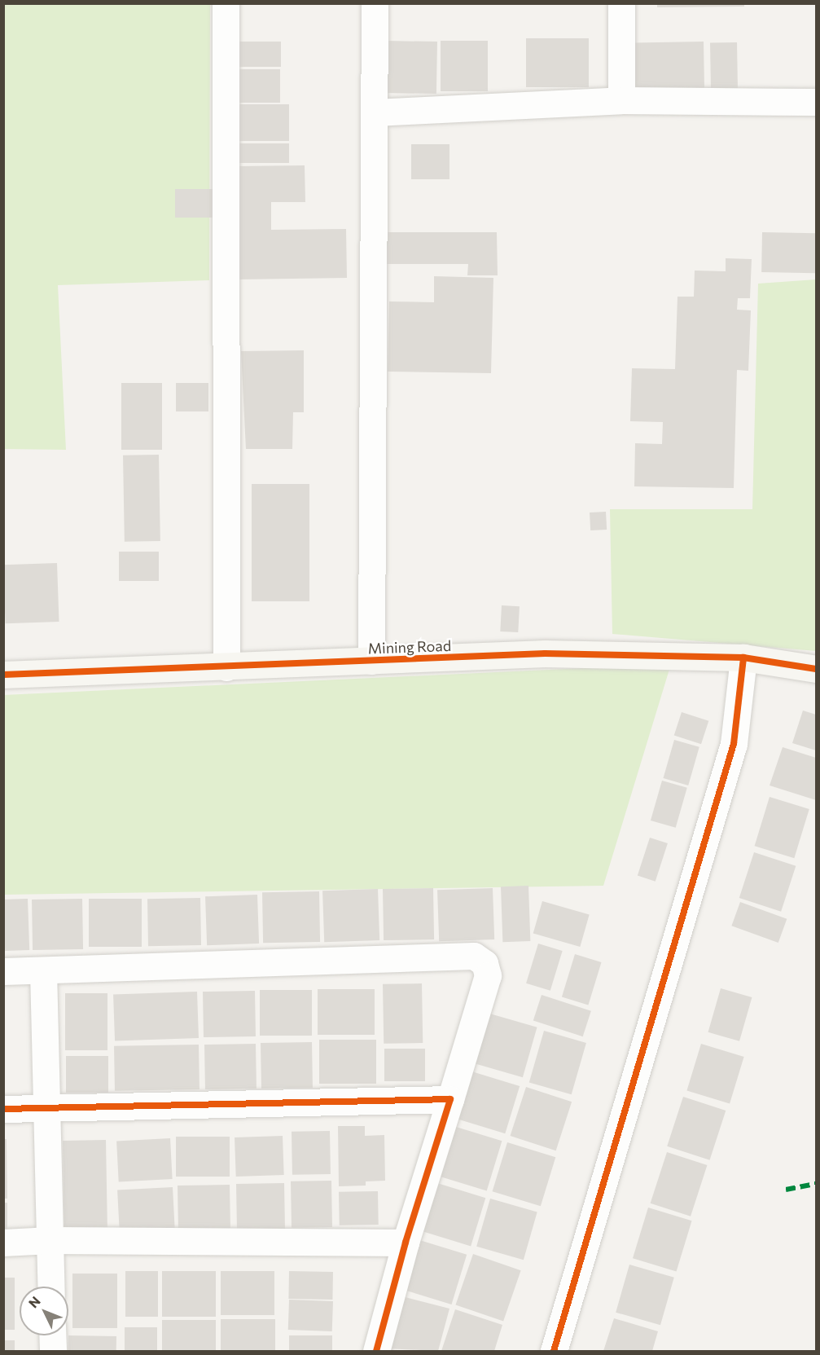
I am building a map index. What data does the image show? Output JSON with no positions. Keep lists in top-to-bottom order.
{
  "streets": {
    "street": ["Mining Road"]
  },
  "north": "top left"
}
